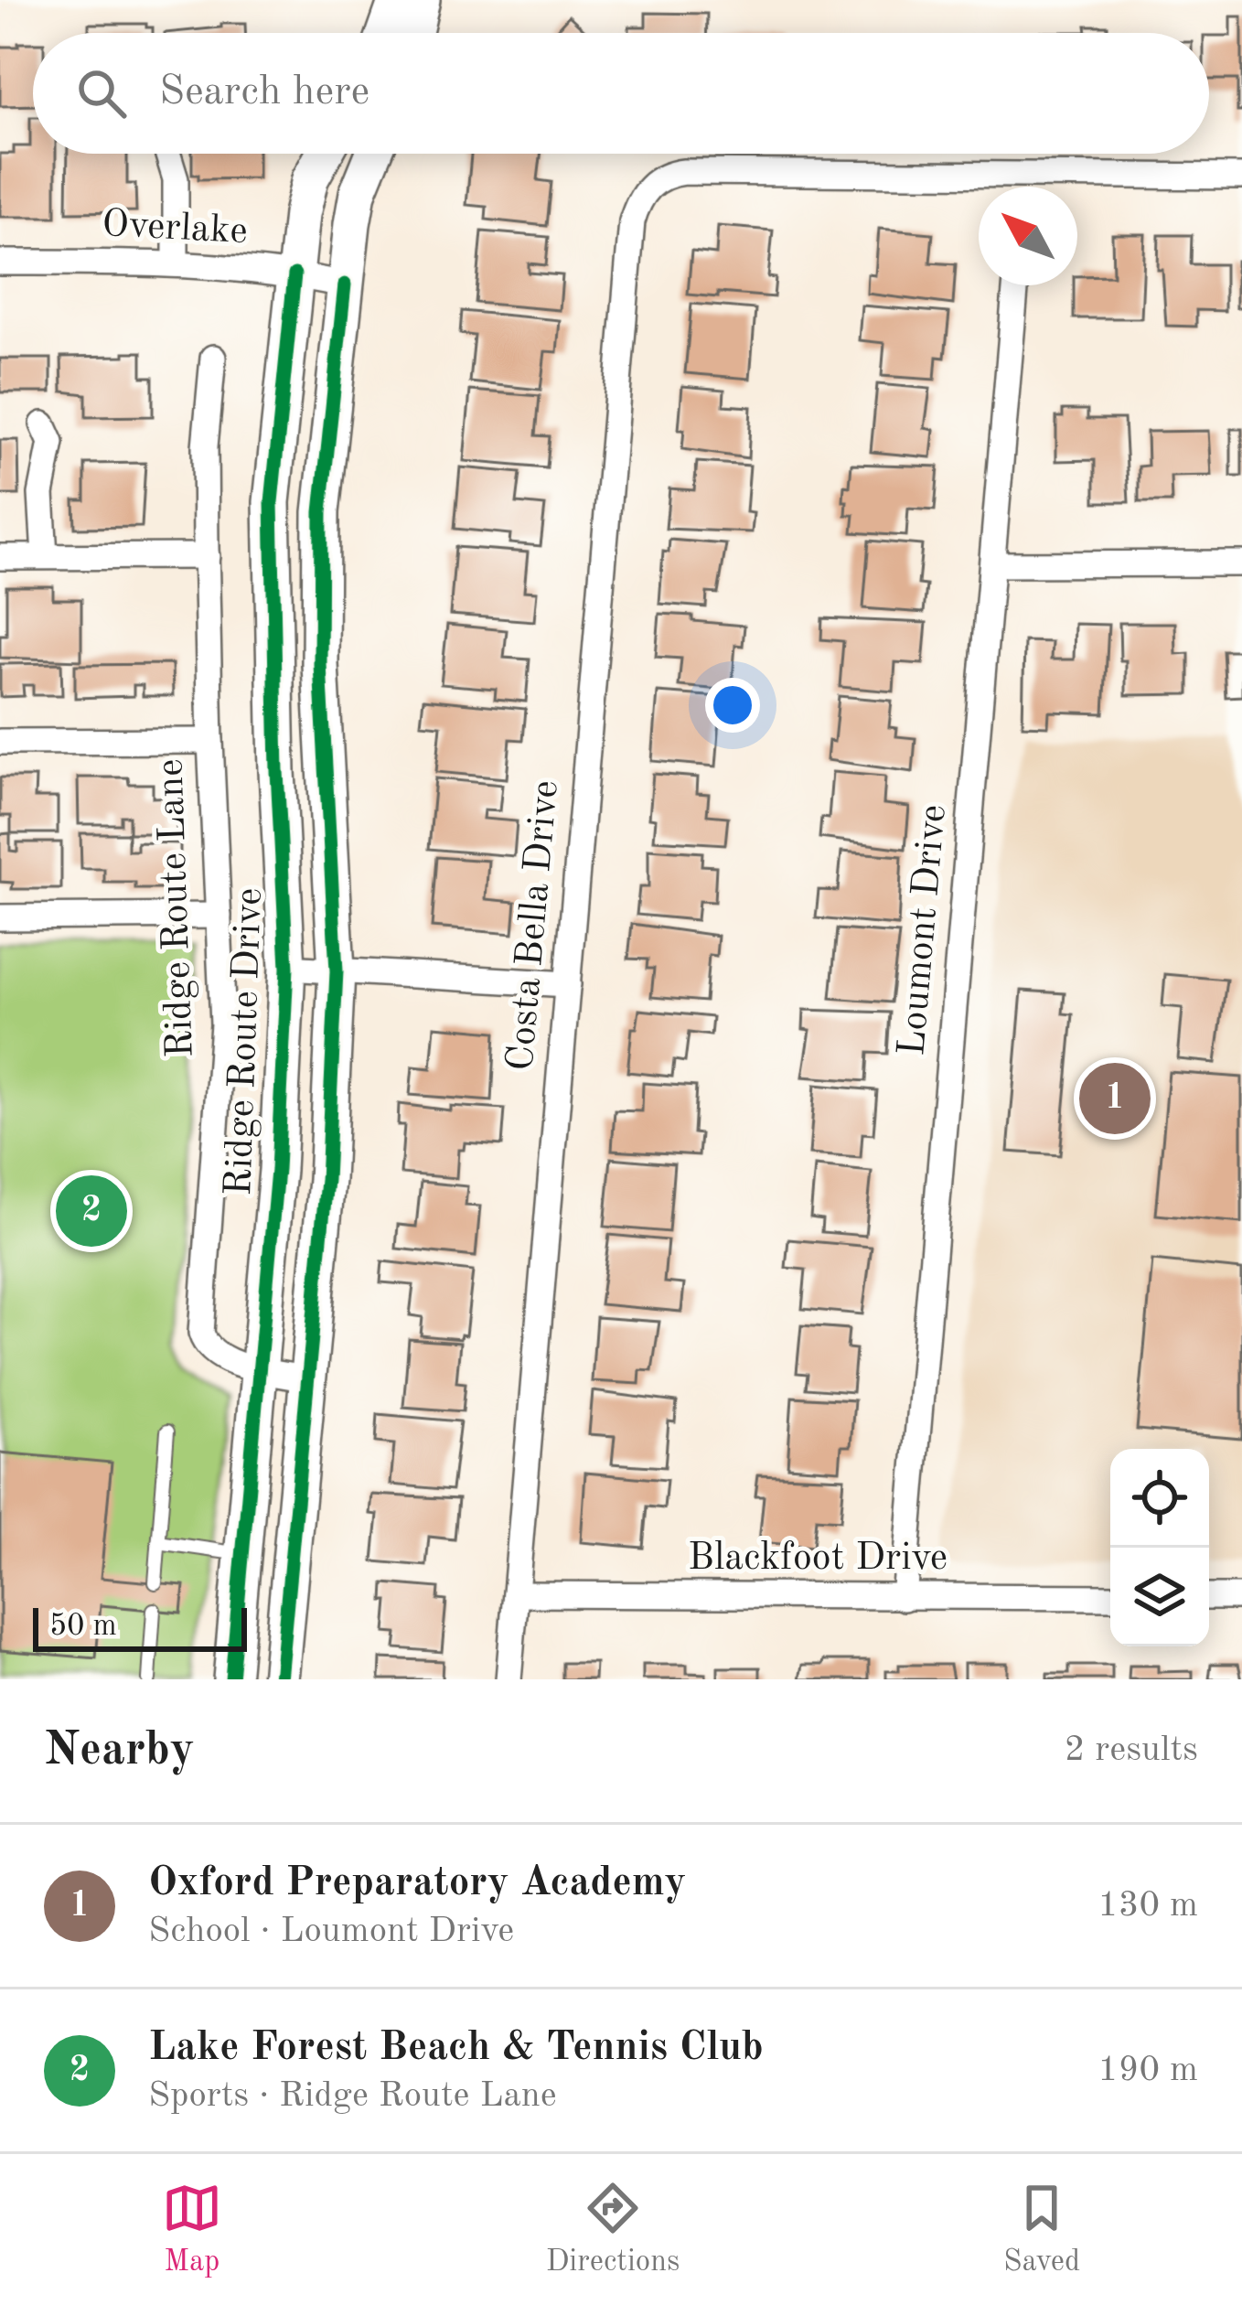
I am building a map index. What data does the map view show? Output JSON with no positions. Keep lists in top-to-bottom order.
{
  "streets": {
    "main road": ["Ridge Route Drive"],
    "street": [
      "Overlake",
      "Ridge Route Lane",
      "Costa Bella Drive",
      "Loumont Drive",
      "Blackfoot Drive"
    ]
  },
  "crossings": [
    ["Overlake", "Ridge Route Drive"],
    ["Ridge Route Lane", "Ridge Route Drive"],
    ["Costa Bella Drive", "Blackfoot Drive"],
    ["Loumont Drive", "Blackfoot Drive"]
  ],
  "scale_bar": "50 m",
  "north": "top left",
  "page": {
    "search": "Search here",
    "pins": ["1", "2"],
    "scale": "50 m",
    "heading": ["Nearby", "2 results"],
    "list": [
      {
        "mark": "1",
        "name": "Oxford Preparatory Academy",
        "note": "School · Loumont Drive",
        "value": "130 m"
      },
      {
        "mark": "2",
        "name": "Lake Forest Beach & Tennis Club",
        "note": "Sports · Ridge Route Lane",
        "value": "190 m"
      }
    ],
    "nav": ["Map", "Directions", "Saved"]
  }
}
